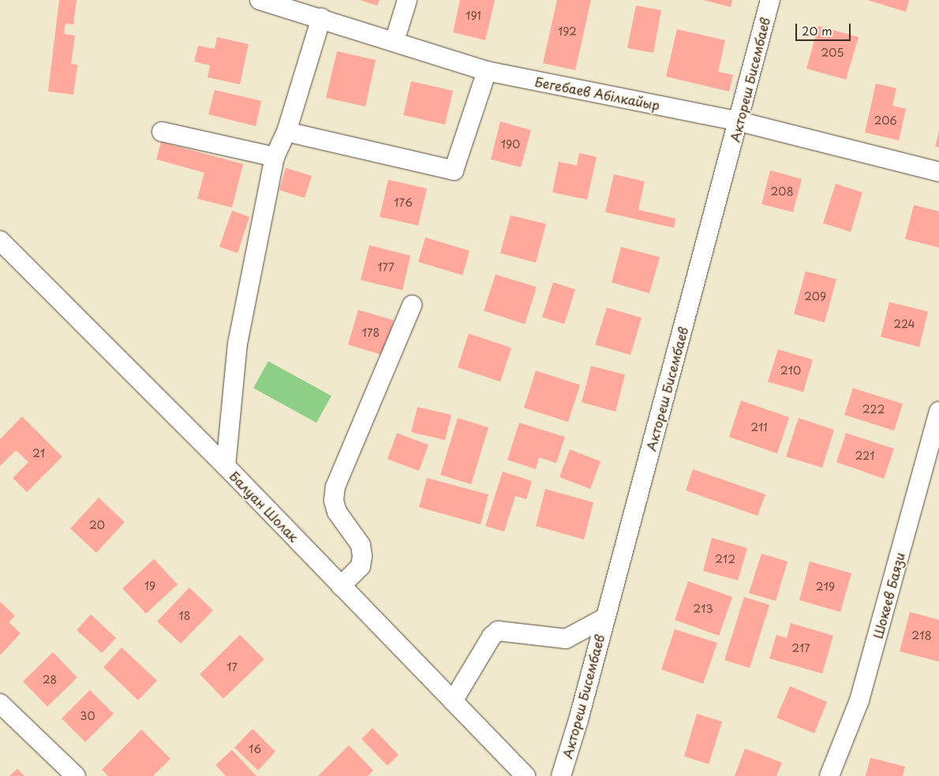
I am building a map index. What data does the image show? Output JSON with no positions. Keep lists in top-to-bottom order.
{
  "streets": {
    "street": [
      "Актореш Бисембаев",
      "Бегебаев Абілкайыр",
      "Балуан Шолак",
      "Шокеев Баязи"
    ]
  },
  "crossings": [
    ["Актореш Бисембаев", "Бегебаев Абілкайыр"]
  ],
  "house_numbers": [
    "191",
    "192",
    "205",
    "206",
    "190",
    "208",
    "176",
    "177",
    "209",
    "224",
    "178",
    "210",
    "222",
    "211",
    "21",
    "221",
    "20",
    "212",
    "19",
    "219",
    "213",
    "18",
    "218",
    "217",
    "17",
    "28",
    "30",
    "16"
  ],
  "scale_bar": "20 m"
}
